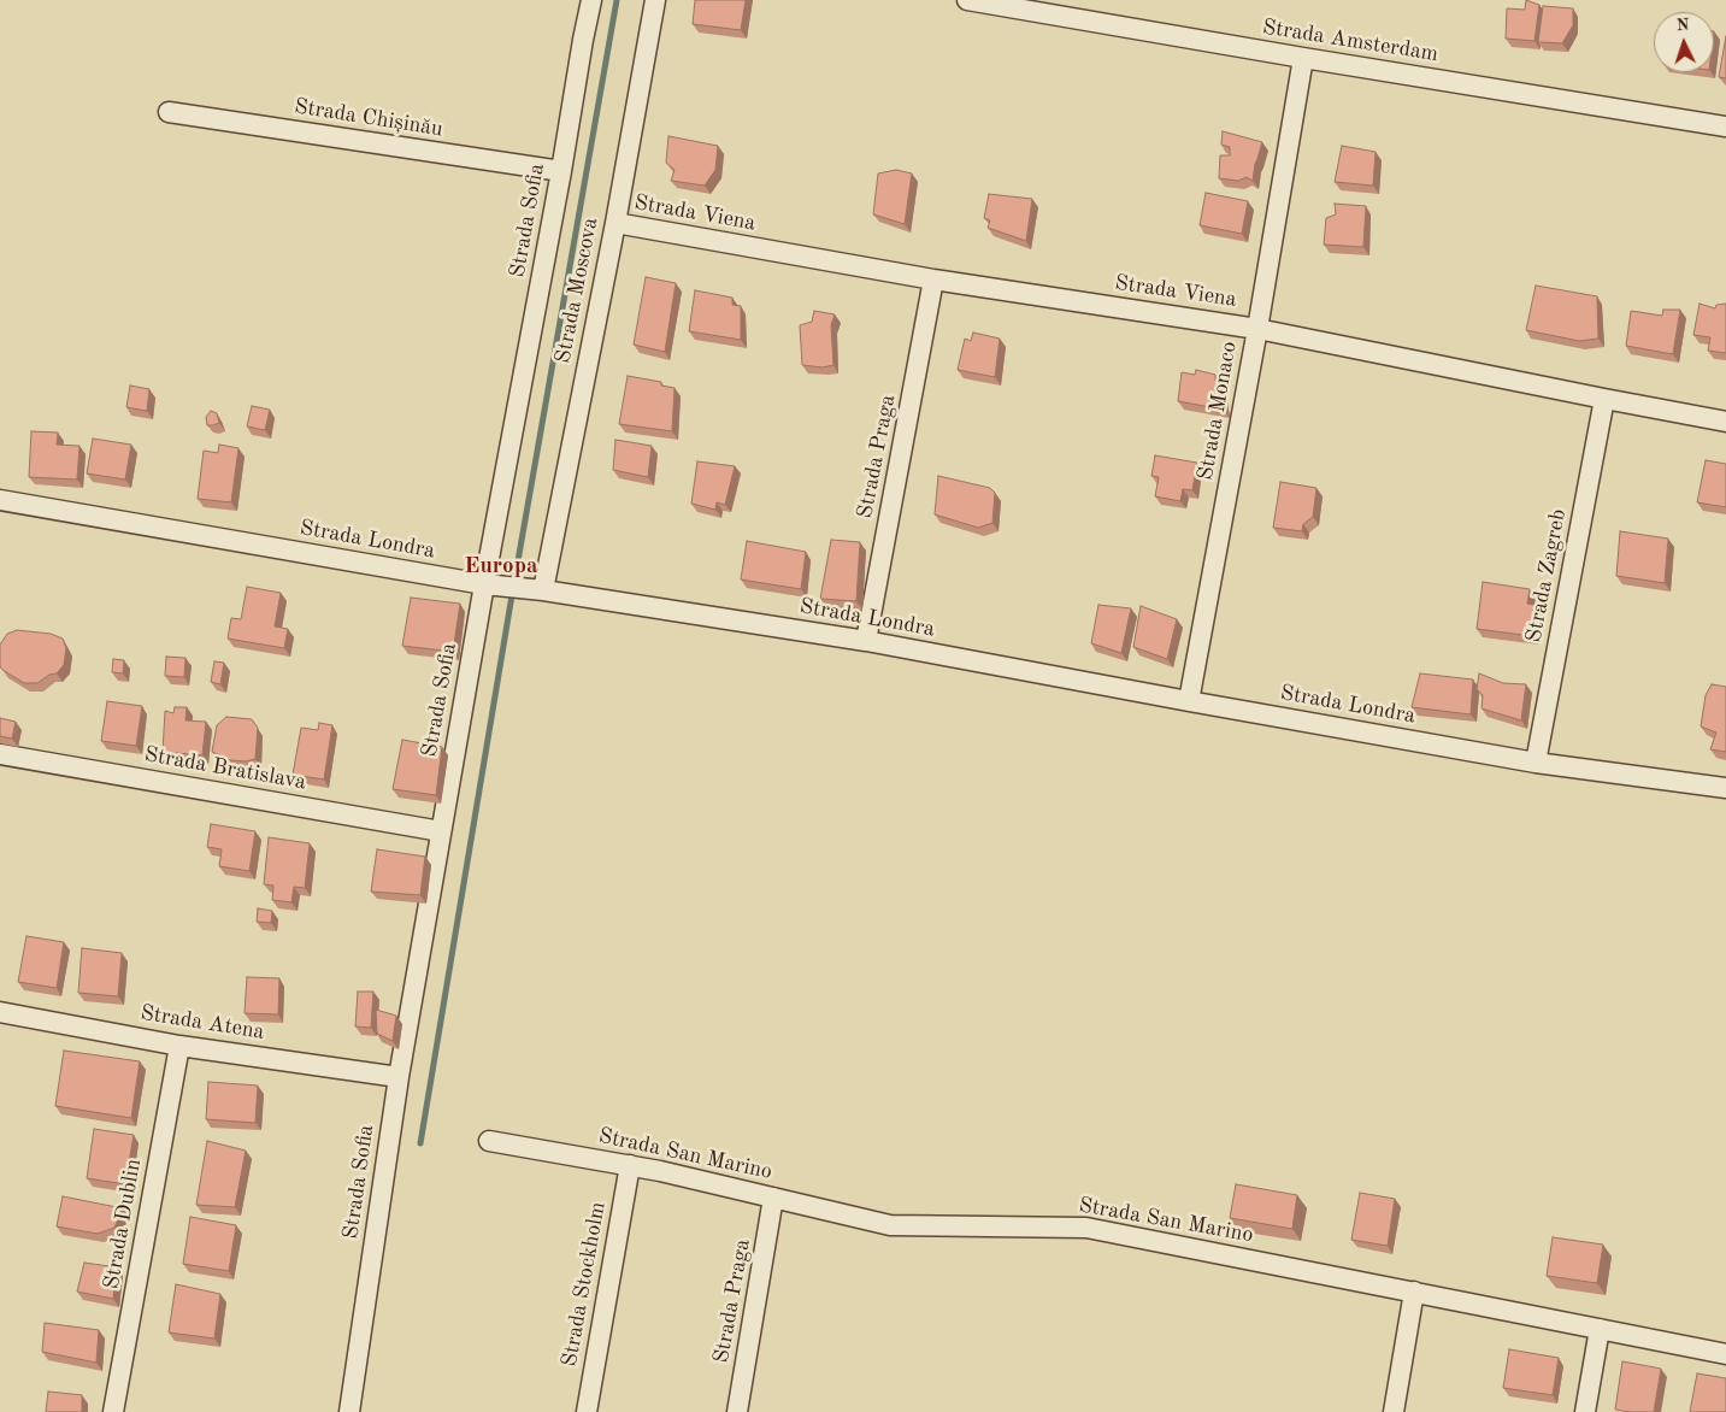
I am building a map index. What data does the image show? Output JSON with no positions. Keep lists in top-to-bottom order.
{
  "streets": {
    "street": [
      "Strada Amsterdam",
      "Strada Chișinău",
      "Strada Viena",
      "Strada Sofia",
      "Strada Moscova",
      "Strada Monaco",
      "Strada Praga",
      "Strada Londra",
      "Strada Zagreb",
      "Strada Bratislava",
      "Strada Atena",
      "Strada San Marino",
      "Strada Dublin",
      "Strada Stockholm"
    ]
  },
  "crossings": [
    ["Strada Amsterdam", "Strada Monaco"],
    ["Strada Chișinău", "Strada Sofia"],
    ["Strada Viena", "Strada Moscova"],
    ["Strada Viena", "Strada Monaco"],
    ["Strada Viena", "Strada Praga"],
    ["Strada Viena", "Strada Zagreb"],
    ["Strada Sofia", "Strada Londra"],
    ["Strada Sofia", "Strada Bratislava"],
    ["Strada Sofia", "Strada Atena"],
    ["Strada Moscova", "Strada Londra"],
    ["Strada Monaco", "Strada Londra"],
    ["Strada Praga", "Strada Londra"],
    ["Strada Praga", "Strada San Marino"],
    ["Strada Londra", "Strada Zagreb"],
    ["Strada Atena", "Strada Dublin"],
    ["Strada San Marino", "Strada Stockholm"]
  ],
  "districts": ["Europa"],
  "north": "top"
}
